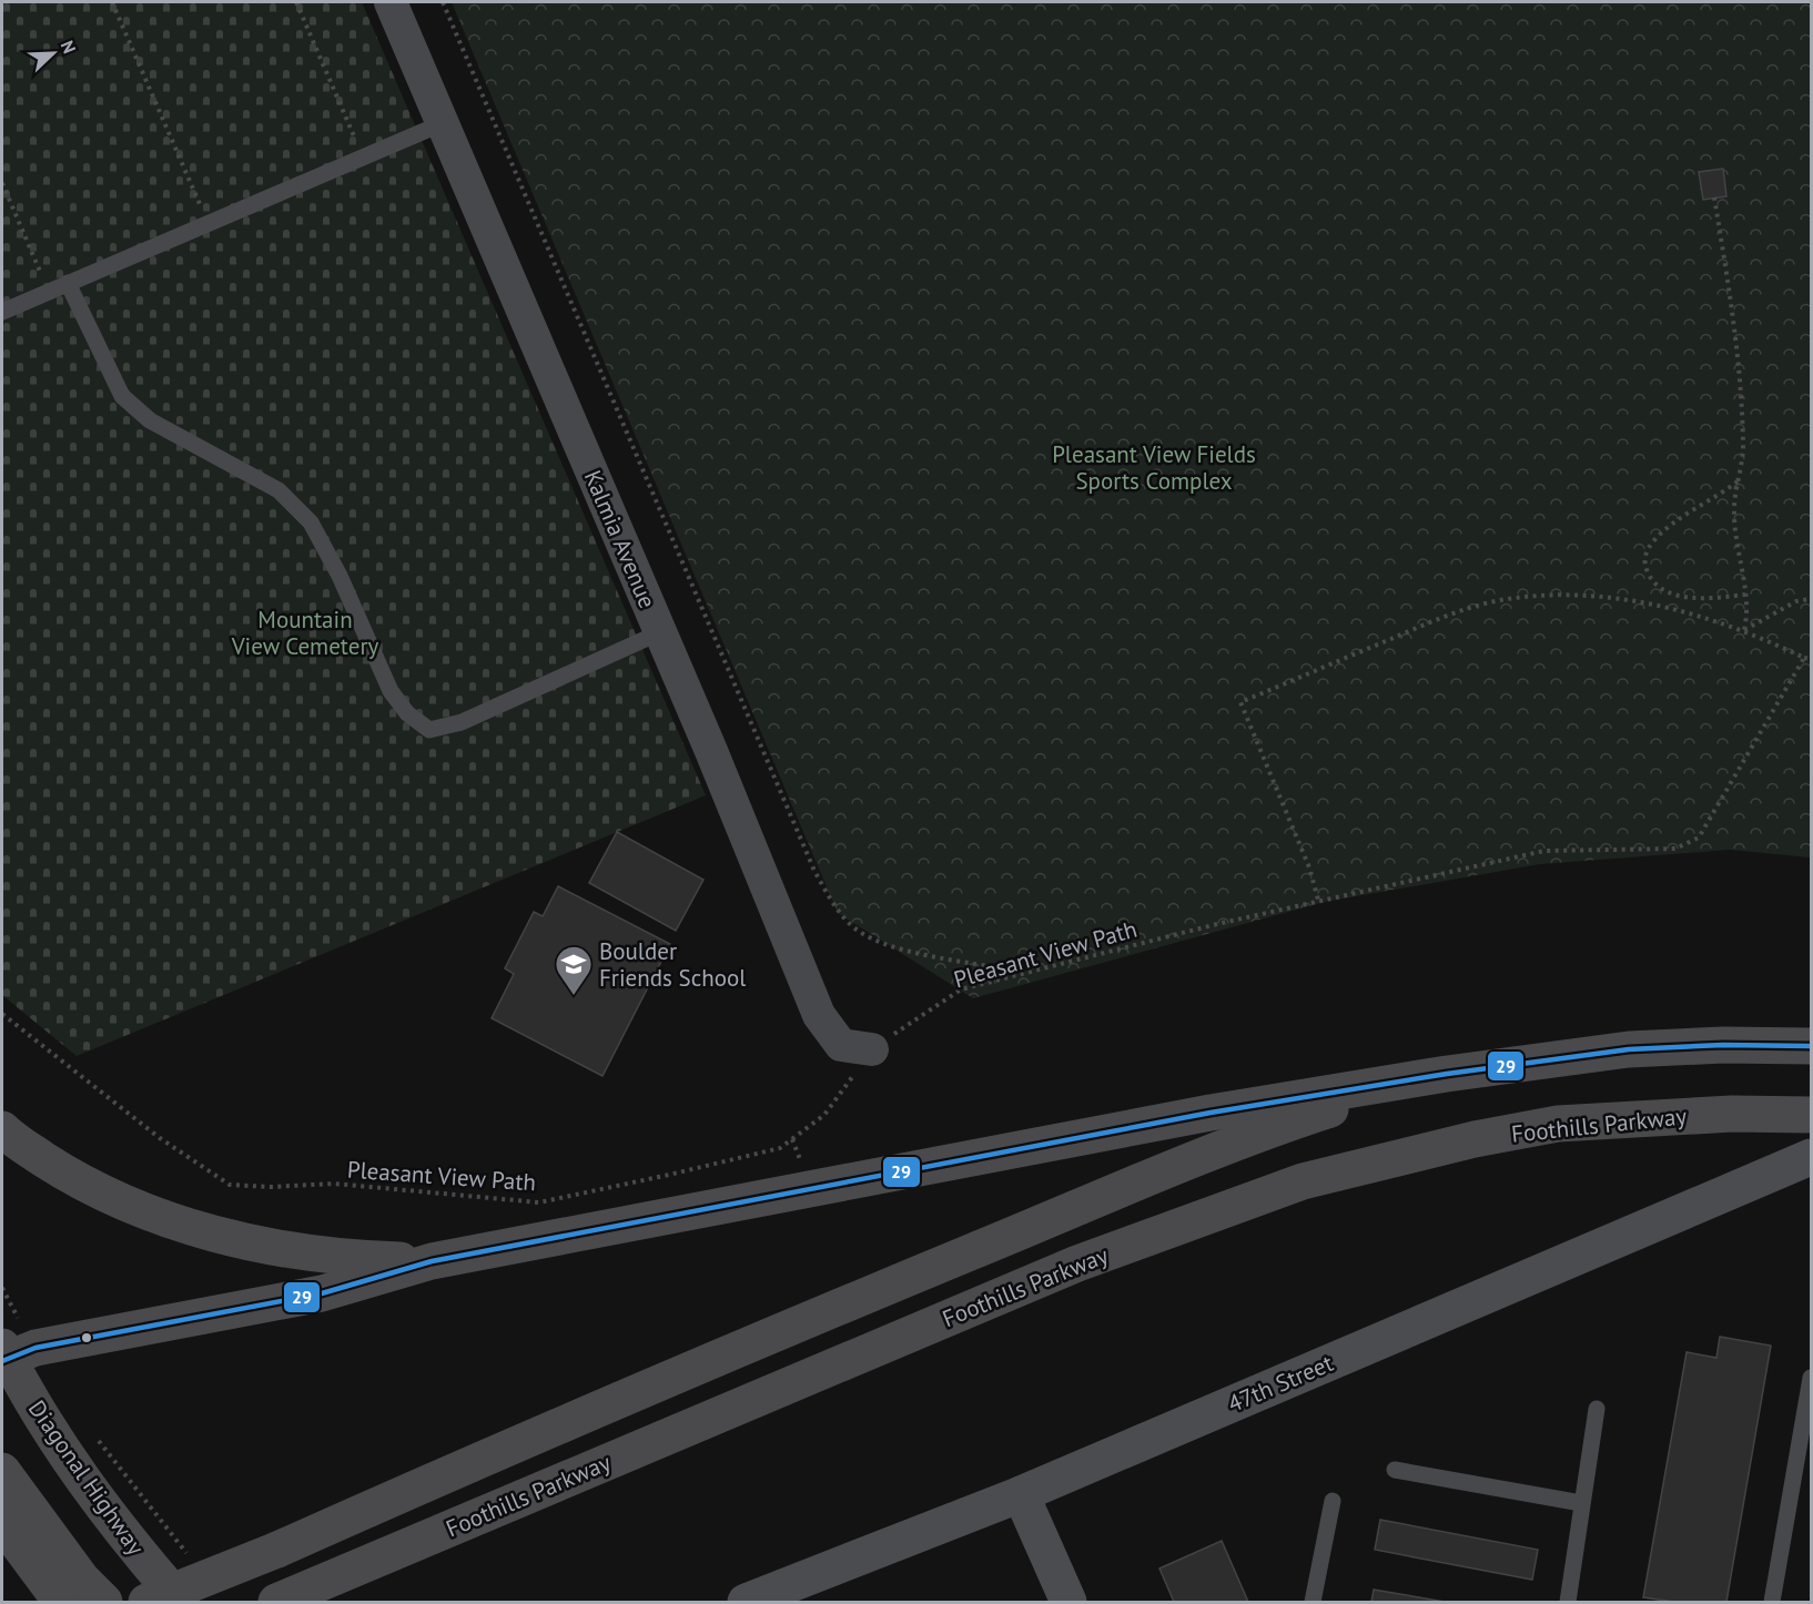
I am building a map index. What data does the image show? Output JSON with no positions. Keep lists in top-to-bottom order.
{
  "streets": {
    "highway": ["Foothills Parkway", "Diagonal Highway"],
    "street": ["Kalmia Avenue", "47th Street"],
    "path": ["Pleasant View Path"]
  },
  "crossings": [
    ["Kalmia Avenue", "Pleasant View Path"]
  ],
  "parks": ["Pleasant View Fields Sports Complex", "Mountain View Cemetery"],
  "places": {
    "school or university": ["Boulder Friends School"]
  },
  "lines": ["transit line 29"],
  "north": "top right"
}
